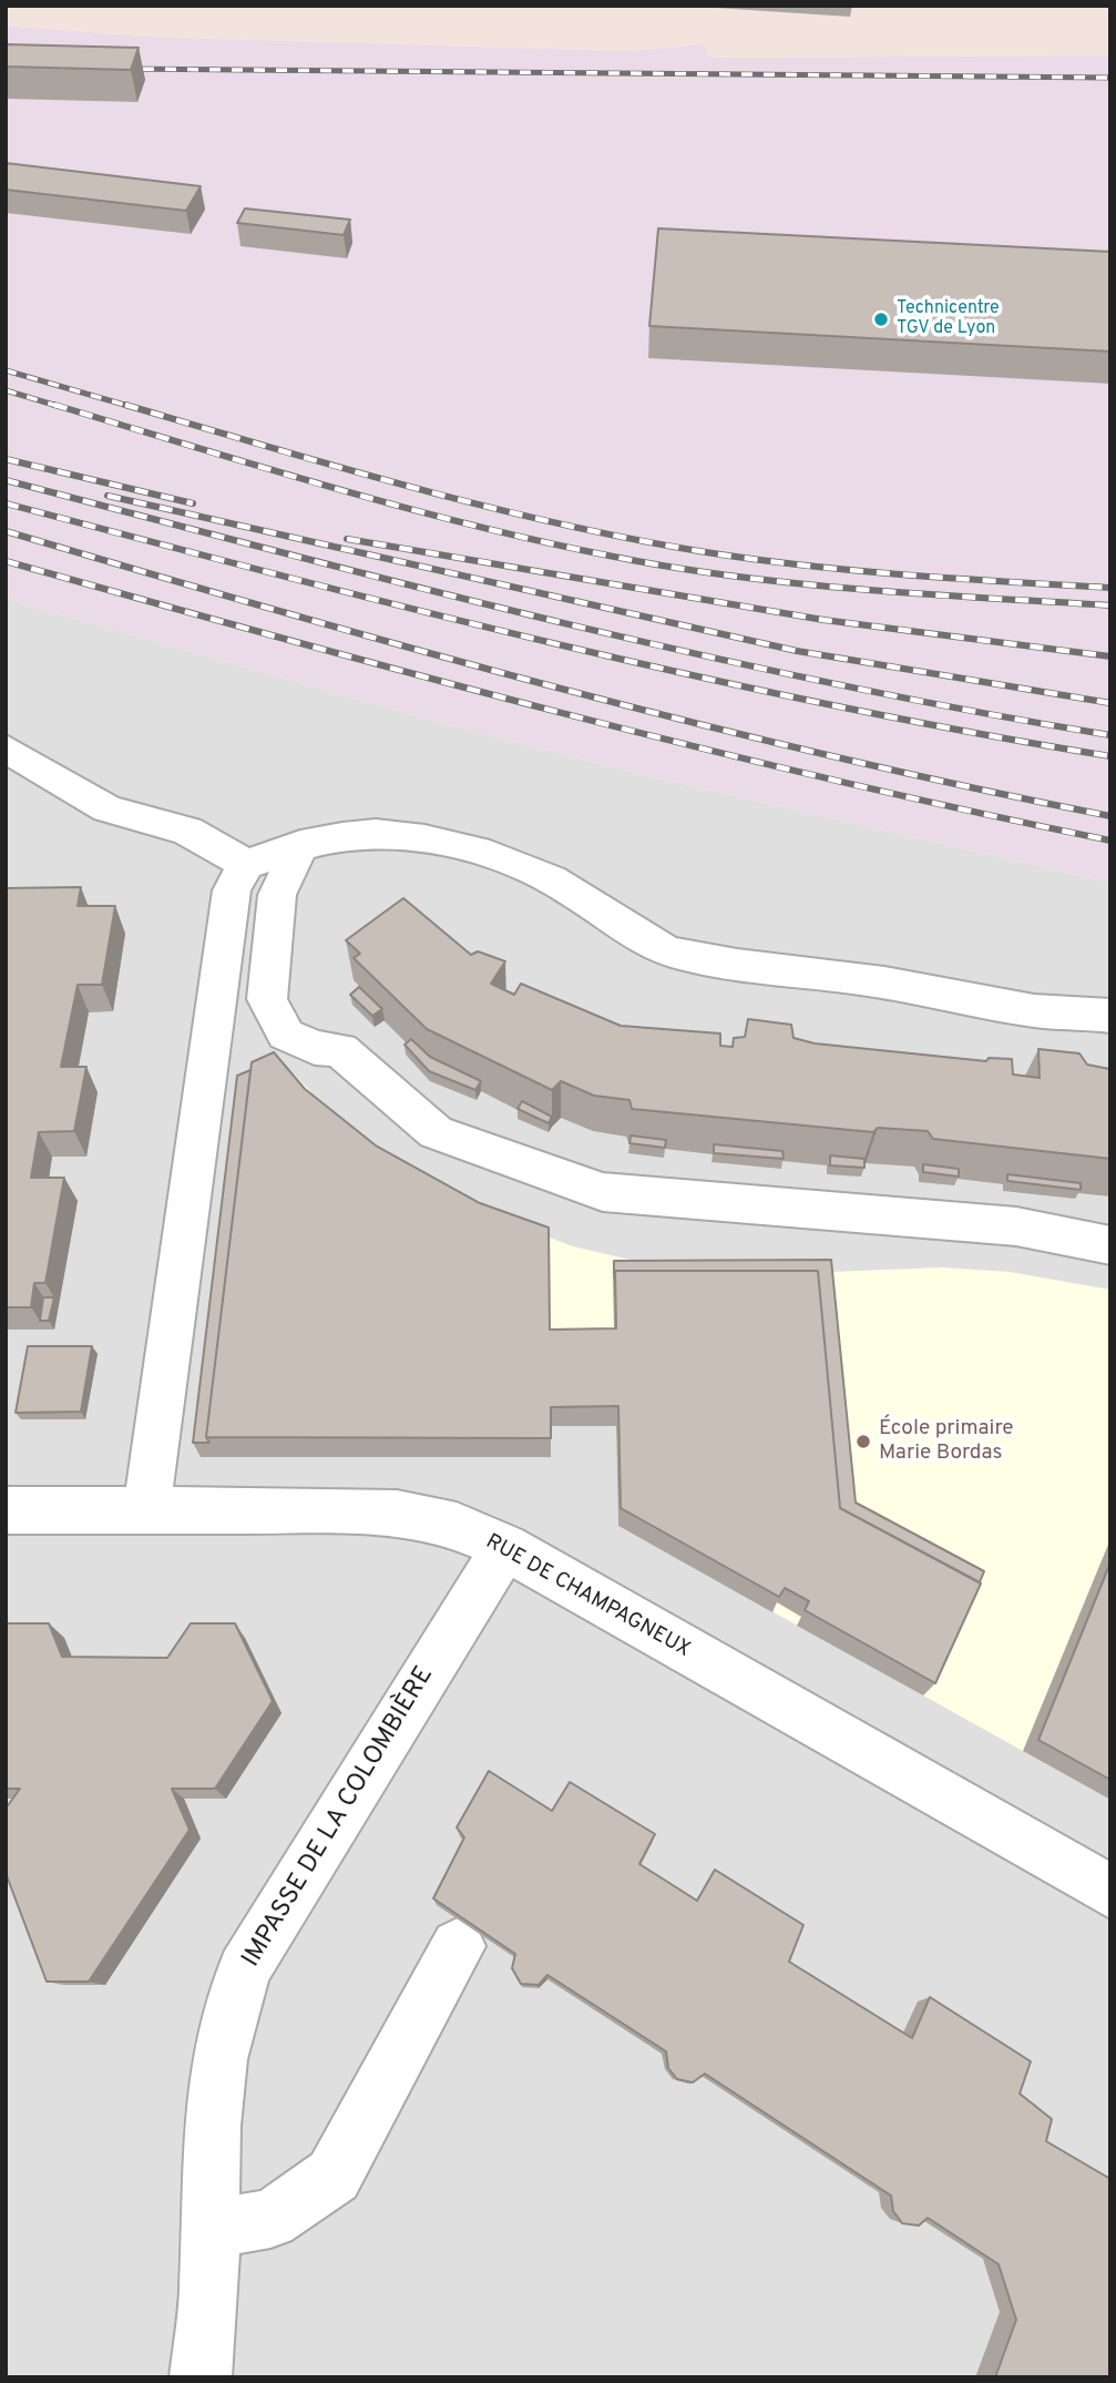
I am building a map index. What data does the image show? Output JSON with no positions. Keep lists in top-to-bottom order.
{
  "streets": {
    "street": ["RUE DE CHAMPAGNEUX", "IMPASSE DE LA COLOMBIÈRE"]
  },
  "crossings": [
    ["RUE DE CHAMPAGNEUX", "IMPASSE DE LA COLOMBIÈRE"]
  ],
  "places": ["Technicentre TGV de Lyon", "École primaire Marie Bordas"]
}
